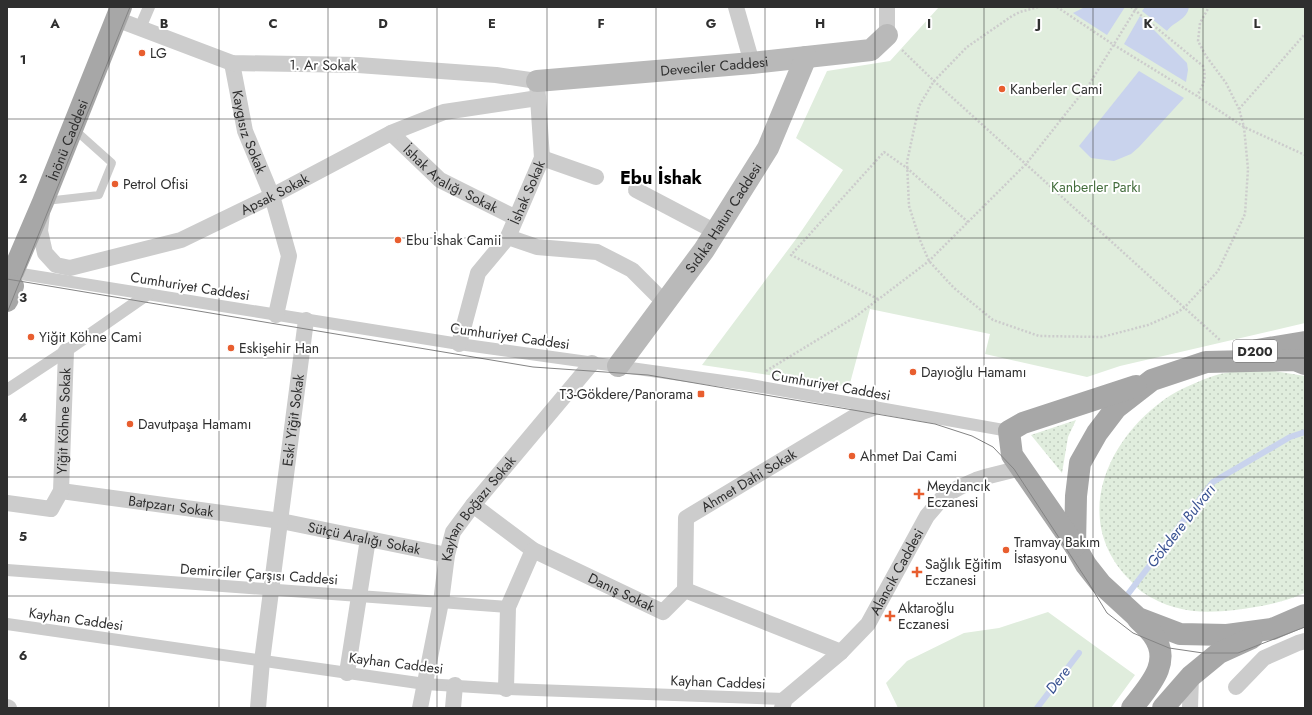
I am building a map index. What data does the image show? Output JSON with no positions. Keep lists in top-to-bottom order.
{
  "streets": {
    "main road": [
      "Deveciler Caddesi",
      "İnönü Caddesi",
      "Sıdıka Hatun Caddesi",
      "D200"
    ],
    "street": [
      "1. Ar Sokak",
      "Kaygısız Sokak",
      "İshak Aralığı Sokak",
      "İshak Sokak",
      "Apsak Sokak",
      "Cumhuriyet Caddesi",
      "Eski Yiğit Sokak",
      "Yiğit Köhne Sokak",
      "Ahmet Dahi Sokak",
      "Batpzarı Sokak",
      "Kayhan Boğazı Sokak",
      "Sütçü Aralığı Sokak",
      "Alancık Caddesi",
      "Demirciler Çarşısı Caddesi",
      "Danış Sokak",
      "Kayhan Caddesi"
    ]
  },
  "crossings": [
    ["1. Ar Sokak", "Deveciler Caddesi"],
    ["1. Ar Sokak", "Kaygısız Sokak"],
    ["1. Ar Sokak", "İnönü Caddesi"],
    ["1. Ar Sokak", "İshak Sokak"],
    ["1. Ar Sokak", "Apsak Sokak"],
    ["Deveciler Caddesi", "İshak Sokak"],
    ["Deveciler Caddesi", "Apsak Sokak"],
    ["Deveciler Caddesi", "Sıdıka Hatun Caddesi"],
    ["Kaygısız Sokak", "Apsak Sokak"],
    ["Kaygısız Sokak", "Cumhuriyet Caddesi"],
    ["İnönü Caddesi", "Apsak Sokak"],
    ["İnönü Caddesi", "Cumhuriyet Caddesi"],
    ["İshak Aralığı Sokak", "İshak Sokak"],
    ["İshak Aralığı Sokak", "Apsak Sokak"],
    ["İshak Sokak", "Apsak Sokak"],
    ["İshak Sokak", "Cumhuriyet Caddesi"],
    ["Sıdıka Hatun Caddesi", "Cumhuriyet Caddesi"],
    ["Cumhuriyet Caddesi", "Eski Yiğit Sokak"],
    ["Cumhuriyet Caddesi", "Ahmet Dahi Sokak"],
    ["Cumhuriyet Caddesi", "Kayhan Boğazı Sokak"],
    ["Eski Yiğit Sokak", "Batpzarı Sokak"],
    ["Eski Yiğit Sokak", "Sütçü Aralığı Sokak"],
    ["Eski Yiğit Sokak", "Demirciler Çarşısı Caddesi"],
    ["Eski Yiğit Sokak", "Kayhan Caddesi"],
    ["Yiğit Köhne Sokak", "Batpzarı Sokak"],
    ["Ahmet Dahi Sokak", "Danış Sokak"],
    ["Batpzarı Sokak", "Sütçü Aralığı Sokak"],
    ["Kayhan Boğazı Sokak", "Sütçü Aralığı Sokak"],
    ["Kayhan Boğazı Sokak", "Demirciler Çarşısı Caddesi"],
    ["Kayhan Boğazı Sokak", "Danış Sokak"],
    ["Kayhan Boğazı Sokak", "Kayhan Caddesi"],
    ["Alancık Caddesi", "Kayhan Caddesi"]
  ],
  "districts": ["Ebu İshak"],
  "water": ["Gökdere Bulvarı", "Dere"],
  "parks": ["Kanberler Parkı"],
  "places": {
    "other": [
      "LG",
      "Kanberler Cami",
      "Petrol Ofisi",
      "Ebu İshak Camii",
      "Yiğit Köhne Cami",
      "Eskişehir Han",
      "Dayıoğlu Hamamı",
      "Davutpaşa Hamamı",
      "Ahmet Dai Cami",
      "Tramvay Bakım İstasyonu"
    ],
    "transit": ["T3-Gökdere/Panorama"],
    "health": ["Meydancık Eczanesi", "Sağlık Eğitim Eczanesi", "Aktaroğlu Eczanesi"]
  },
  "grid": {
    "columns": [
      "A",
      "B",
      "C",
      "D",
      "E",
      "F",
      "G",
      "H",
      "I",
      "J",
      "K",
      "L"
    ],
    "rows": [
      "1",
      "2",
      "3",
      "4",
      "5",
      "6"
    ]
  }
}
